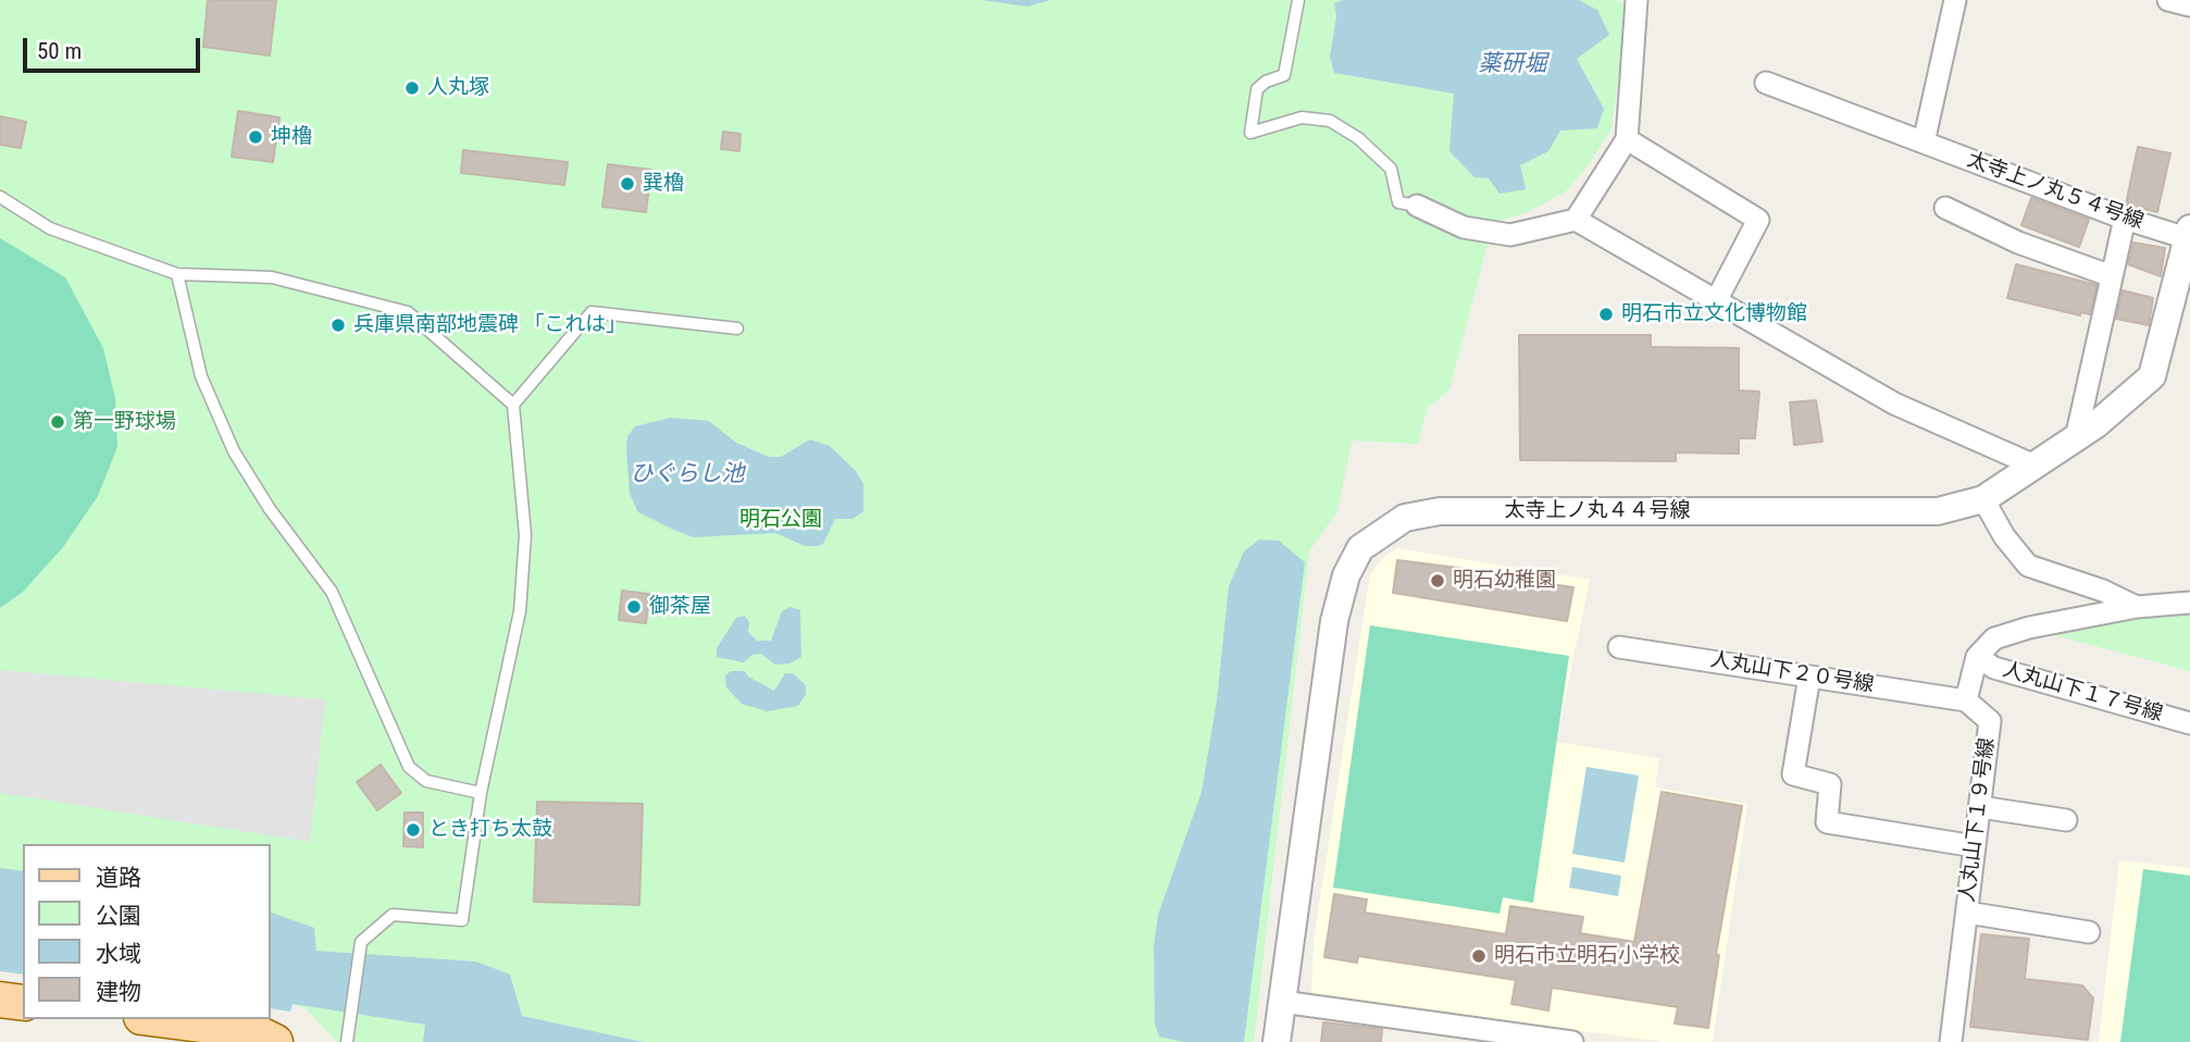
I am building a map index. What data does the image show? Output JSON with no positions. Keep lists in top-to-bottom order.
{
  "streets": {
    "street": [
      "太寺上ノ丸５４号線",
      "太寺上ノ丸４４号線",
      "人丸山下２０号線",
      "人丸山下１７号線",
      "人丸山下１９号線"
    ]
  },
  "crossings": [
    ["太寺上ノ丸５４号線", "太寺上ノ丸４４号線"],
    ["人丸山下２０号線", "人丸山下１９号線"]
  ],
  "water": ["薬研堀", "ひぐらし池"],
  "parks": ["明石公園"],
  "places": [
    "人丸塚",
    "坤櫓",
    "巽櫓",
    "明石市立文化博物館",
    "兵庫県南部地震碑 「これは」",
    "第一野球場",
    "明石幼稚園",
    "御茶屋",
    "とき打ち太鼓",
    "明石市立明石小学校"
  ],
  "legend": [
    "道路",
    "公園",
    "水域",
    "建物"
  ],
  "scale_bar": "50 m"
}
